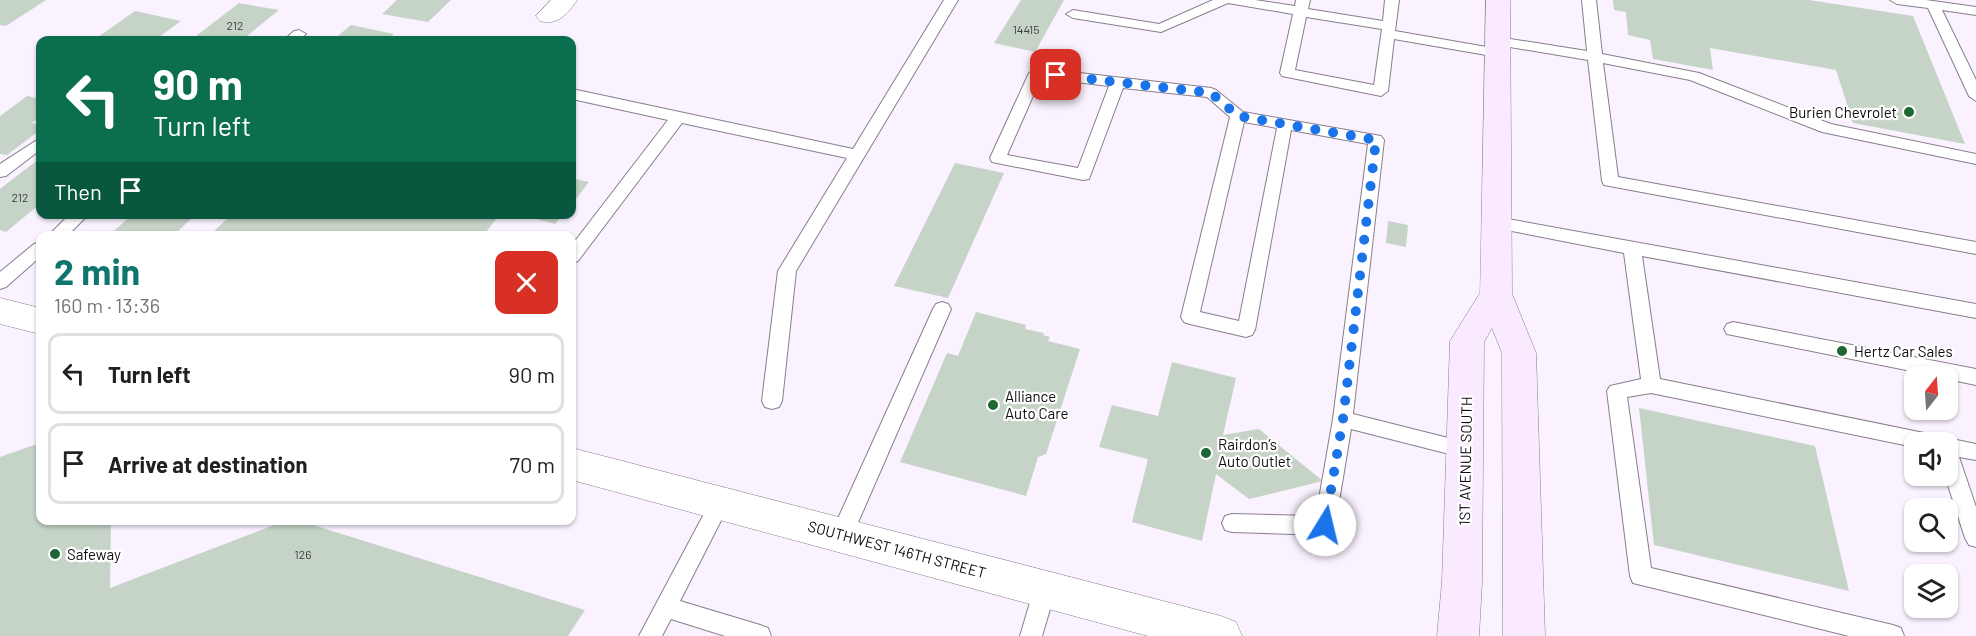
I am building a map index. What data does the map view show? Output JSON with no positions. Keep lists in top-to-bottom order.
{
  "streets": {
    "main road": ["1ST AVENUE SOUTH"],
    "street": ["SOUTHWEST 146TH STREET"]
  },
  "places": [
    "Burien Chevrolet",
    "Hertz Car Sales",
    "Alliance Auto Care",
    "Rairdon’s Auto Outlet",
    "Safeway"
  ],
  "house_numbers": [
    "212",
    "14415",
    "212",
    "126"
  ],
  "north": "top",
  "page": {
    "turn": ["90 m", "Turn left"],
    "then": "Then",
    "heading": ["2 min", "160 m · 13:36"],
    "list": [
      {
        "name": "Turn left",
        "value": "90 m"
      },
      {
        "name": "Arrive at destination",
        "value": "70 m"
      }
    ]
  }
}
